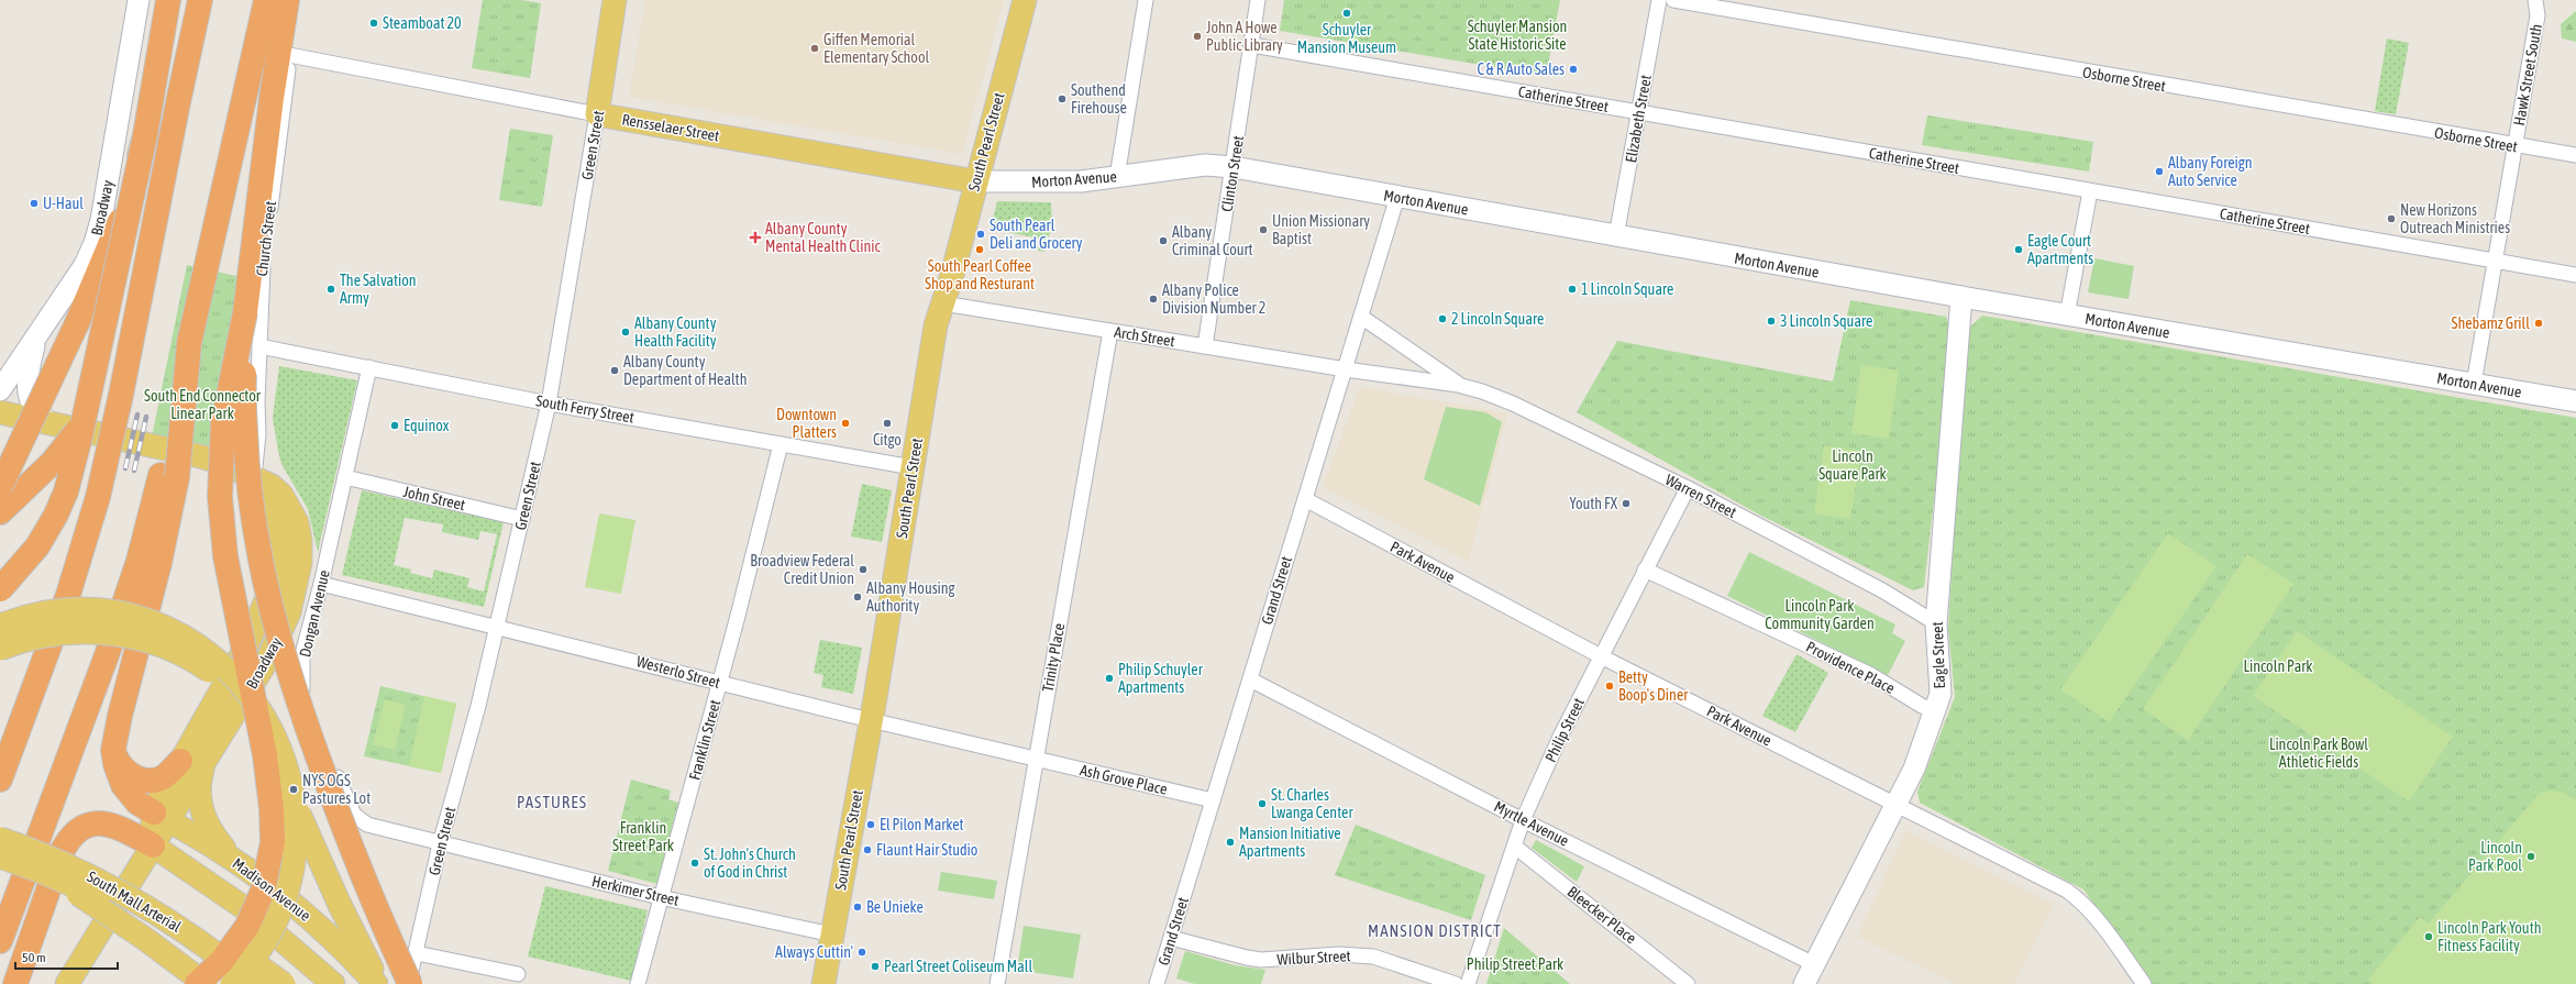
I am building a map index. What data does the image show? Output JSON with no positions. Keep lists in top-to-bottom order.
{
  "streets": {
    "main road": [
      "Rensselaer Street",
      "South Pearl Street",
      "Green Street",
      "Broadway",
      "Madison Avenue",
      "South Mall Arterial"
    ],
    "street": [
      "Hawk Street South",
      "Osborne Street",
      "Catherine Street",
      "Elizabeth Street",
      "Clinton Street",
      "Morton Avenue",
      "Church Street",
      "Arch Street",
      "South Ferry Street",
      "Warren Street",
      "John Street",
      "Park Avenue",
      "Grand Street",
      "Dongan Avenue",
      "Eagle Street",
      "Trinity Place",
      "Providence Place",
      "Westerlo Street",
      "Philip Street",
      "Franklin Street",
      "Ash Grove Place",
      "Myrtle Avenue",
      "Herkimer Street",
      "Bleecker Place",
      "Wilbur Street"
    ]
  },
  "crossings": [
    ["Hawk Street South", "Osborne Street"],
    ["Hawk Street South", "Catherine Street"],
    ["Hawk Street South", "Morton Avenue"],
    ["Catherine Street", "Elizabeth Street"],
    ["Catherine Street", "Clinton Street"],
    ["Elizabeth Street", "Morton Avenue"],
    ["Rensselaer Street", "South Pearl Street"],
    ["Rensselaer Street", "Green Street"],
    ["Rensselaer Street", "Morton Avenue"],
    ["Rensselaer Street", "Church Street"],
    ["South Pearl Street", "Morton Avenue"],
    ["South Pearl Street", "Arch Street"],
    ["South Pearl Street", "South Ferry Street"],
    ["South Pearl Street", "Westerlo Street"],
    ["South Pearl Street", "Herkimer Street"],
    ["Green Street", "South Ferry Street"],
    ["Green Street", "John Street"],
    ["Green Street", "Dongan Avenue"],
    ["Green Street", "Westerlo Street"],
    ["Green Street", "Herkimer Street"],
    ["Clinton Street", "Morton Avenue"],
    ["Clinton Street", "Arch Street"],
    ["Morton Avenue", "Grand Street"],
    ["Morton Avenue", "Eagle Street"],
    ["Broadway", "Church Street"],
    ["Broadway", "Madison Avenue"],
    ["Church Street", "South Ferry Street"],
    ["Arch Street", "Warren Street"],
    ["Arch Street", "Grand Street"],
    ["Arch Street", "Trinity Place"],
    ["South Ferry Street", "Dongan Avenue"],
    ["South Ferry Street", "Franklin Street"],
    ["Warren Street", "Grand Street"],
    ["Warren Street", "Eagle Street"],
    ["Warren Street", "Philip Street"],
    ["John Street", "Dongan Avenue"],
    ["Park Avenue", "Grand Street"],
    ["Park Avenue", "Eagle Street"],
    ["Park Avenue", "Philip Street"],
    ["Grand Street", "Ash Grove Place"],
    ["Grand Street", "Myrtle Avenue"],
    ["Grand Street", "Wilbur Street"],
    ["Dongan Avenue", "Westerlo Street"],
    ["Dongan Avenue", "Herkimer Street"],
    ["Eagle Street", "Providence Place"],
    ["Eagle Street", "Myrtle Avenue"],
    ["Trinity Place", "Westerlo Street"],
    ["Trinity Place", "Ash Grove Place"],
    ["Providence Place", "Philip Street"],
    ["Westerlo Street", "Franklin Street"],
    ["Westerlo Street", "Ash Grove Place"],
    ["Philip Street", "Myrtle Avenue"],
    ["Philip Street", "Bleecker Place"],
    ["Franklin Street", "Herkimer Street"]
  ],
  "districts": ["PASTURES", "MANSION DISTRICT"],
  "parks": [
    "Schuyler Mansion State Historic Site",
    "South End Connector Linear Park",
    "Lincoln Square Park",
    "Lincoln Park Community Garden",
    "Lincoln Park",
    "Lincoln Park Bowl Athletic Fields",
    "Franklin Street Park",
    "Philip Street Park"
  ],
  "places": {
    "other": [
      "Schuyler Mansion Museum",
      "Steamboat 20",
      "John A Howe Public Library",
      "Giffen Memorial Elementary School",
      "C & R Auto Sales",
      "Southend Firehouse",
      "Albany Foreign Auto Service",
      "U-Haul",
      "New Horizons Outreach Ministries",
      "Union Missionary Baptist",
      "South Pearl Deli and Grocery",
      "Albany Criminal Court",
      "South Pearl Coffee Shop and Resturant",
      "Eagle Court Apartments",
      "The Salvation Army",
      "1 Lincoln Square",
      "Albany Police Division Number 2",
      "2 Lincoln Square",
      "3 Lincoln Square",
      "Shebamz Grill",
      "Albany County Health Facility",
      "Albany County Department of Health",
      "Downtown Platters",
      "Citgo",
      "Equinox",
      "Youth FX",
      "Broadview Federal Credit Union",
      "Albany Housing Authority",
      "Philip Schuyler Apartments",
      "Betty Boop's Diner",
      "NYS OGS Pastures Lot",
      "St. Charles Lwanga Center",
      "El Pilon Market",
      "Mansion Initiative Apartments",
      "Flaunt Hair Studio",
      "Lincoln Park Pool",
      "St. John's Church of God in Christ",
      "Be Unieke",
      "Lincoln Park Youth Fitness Facility",
      "Always Cuttin'",
      "Pearl Street Coliseum Mall"
    ],
    "health": ["Albany County Mental Health Clinic"]
  },
  "scale_bar": "50 m"
}
